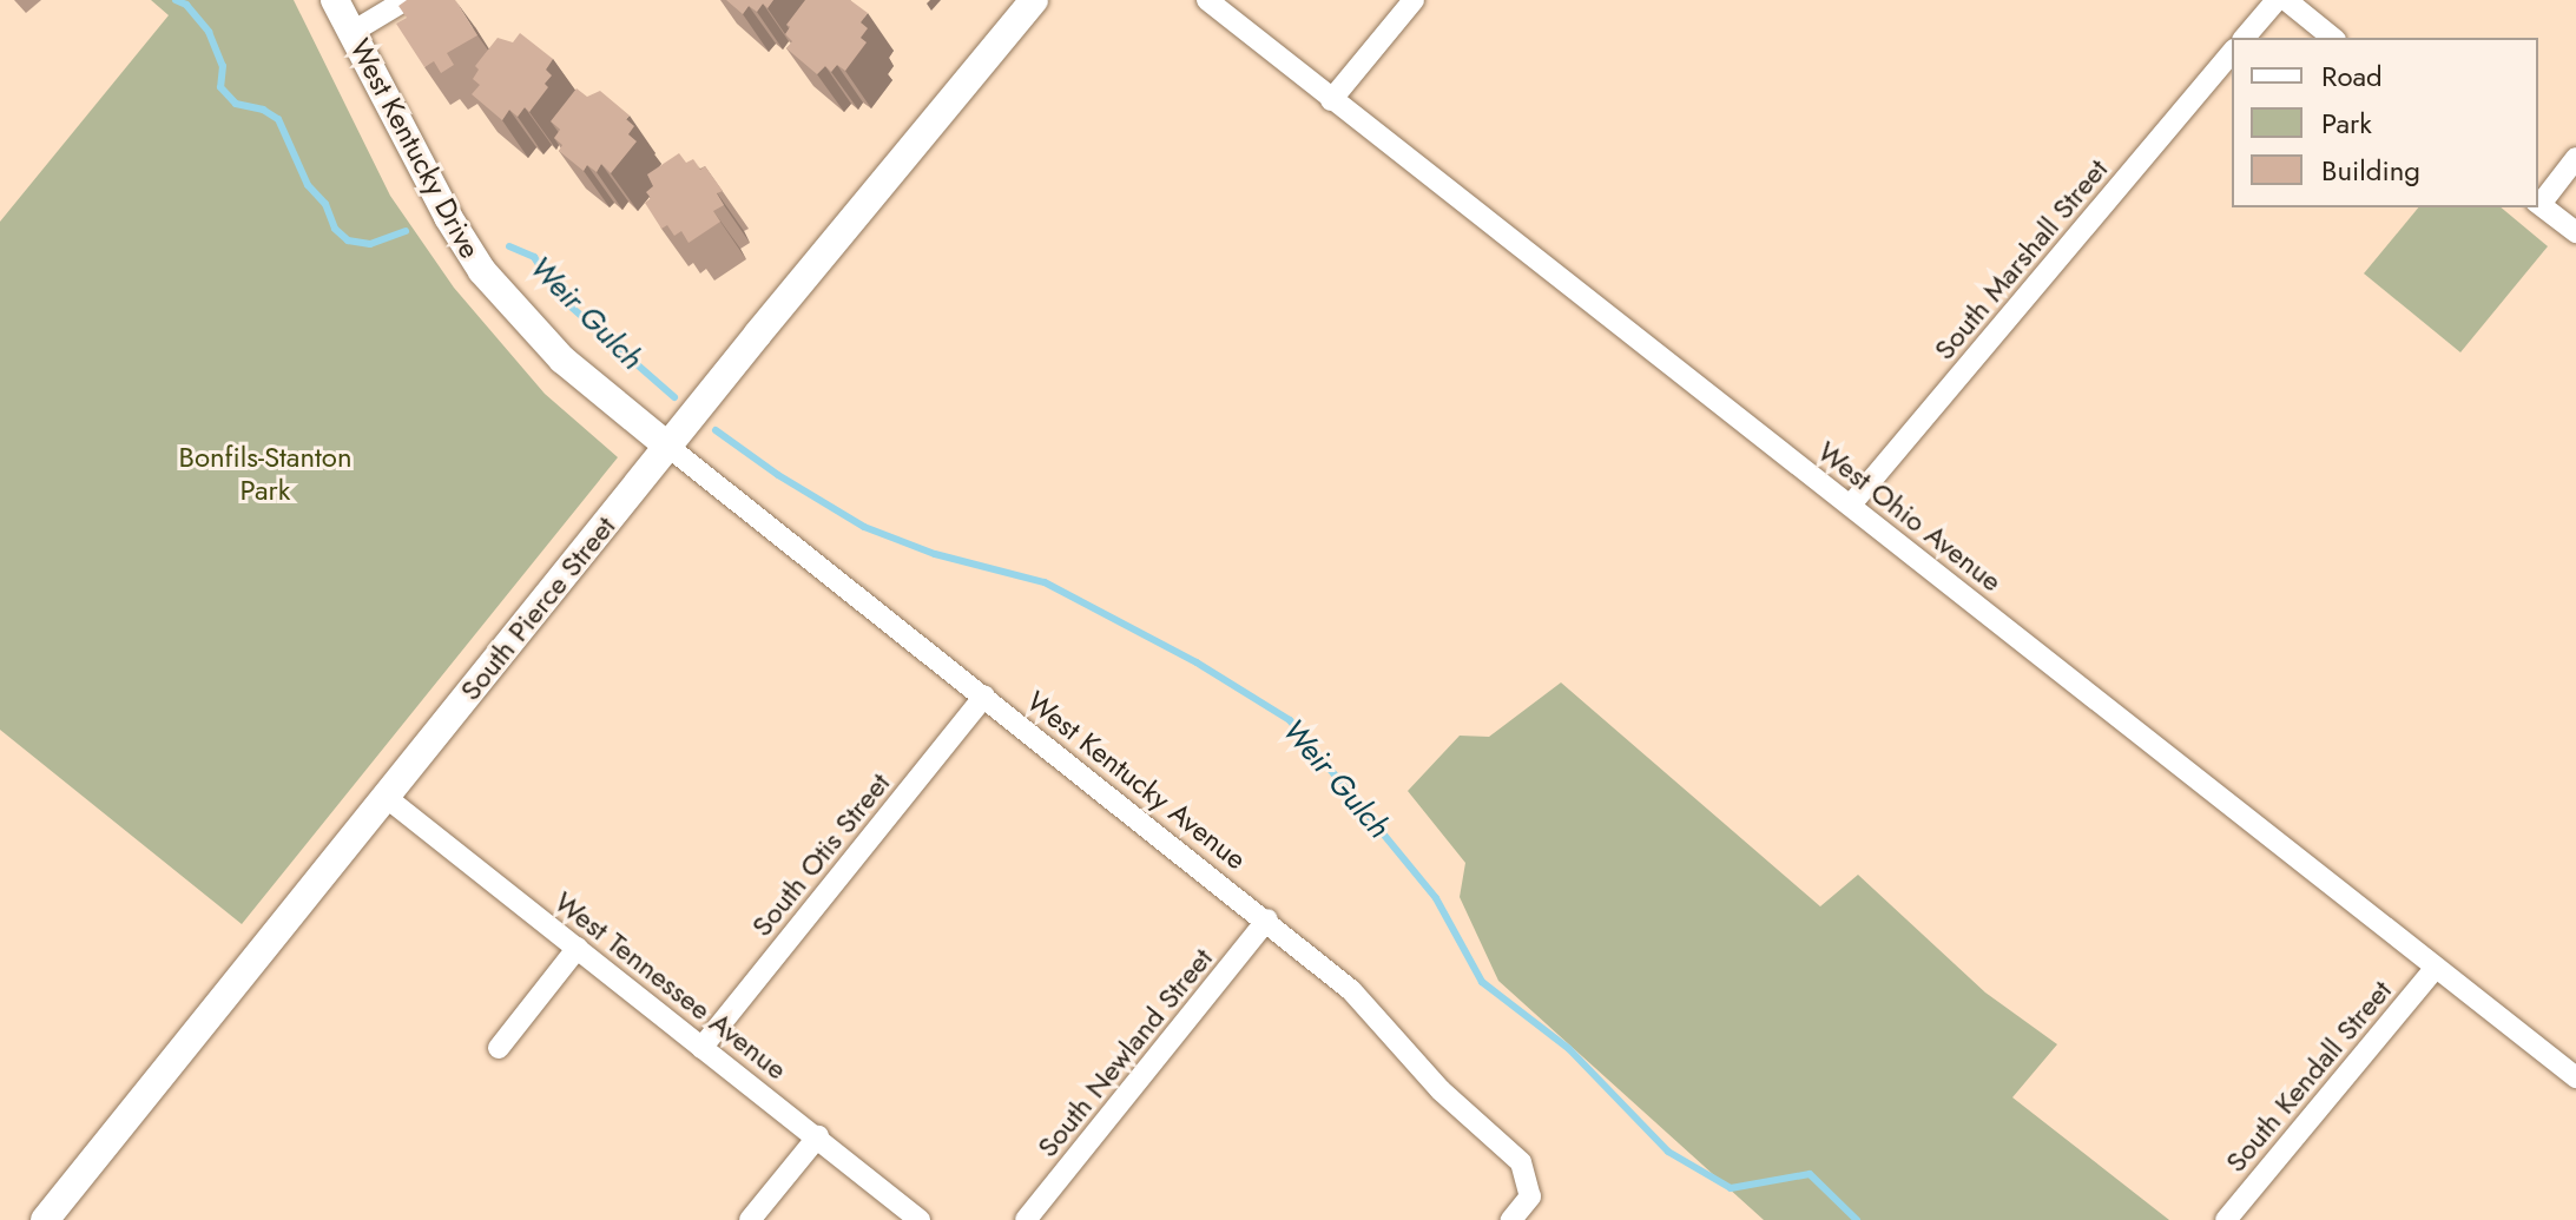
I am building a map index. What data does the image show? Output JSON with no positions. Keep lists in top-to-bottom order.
{
  "streets": {
    "street": [
      "West Kentucky Drive",
      "South Marshall Street",
      "West Ohio Avenue",
      "South Pierce Street",
      "West Kentucky Avenue",
      "South Otis Street",
      "West Tennessee Avenue",
      "South Newland Street",
      "South Kendall Street"
    ]
  },
  "crossings": [
    ["West Kentucky Drive", "South Pierce Street"],
    ["West Kentucky Drive", "West Kentucky Avenue"],
    ["South Marshall Street", "West Ohio Avenue"],
    ["West Ohio Avenue", "South Kendall Street"],
    ["South Pierce Street", "West Kentucky Avenue"],
    ["South Pierce Street", "West Tennessee Avenue"],
    ["West Kentucky Avenue", "South Otis Street"],
    ["West Kentucky Avenue", "South Newland Street"],
    ["South Otis Street", "West Tennessee Avenue"]
  ],
  "water": ["Weir Gulch"],
  "parks": ["Bonfils-Stanton Park"],
  "legend": ["Road", "Park", "Building"]
}
